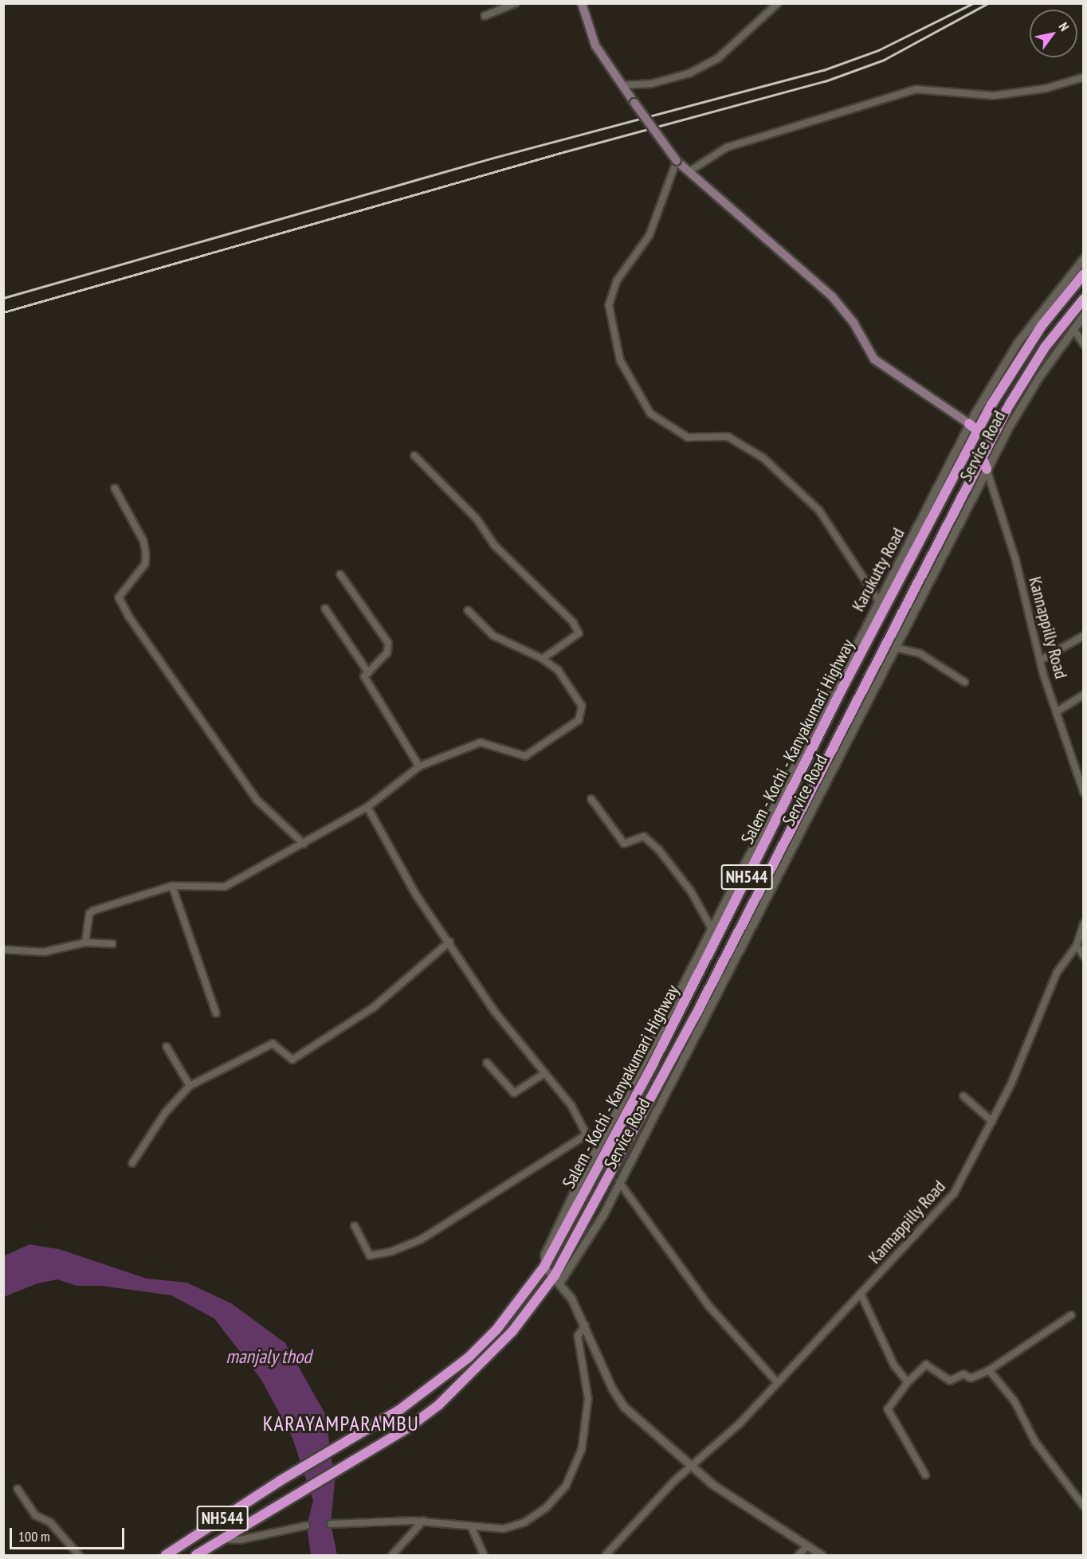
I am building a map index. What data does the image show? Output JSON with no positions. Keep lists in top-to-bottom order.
{
  "streets": {
    "highway": ["Salem - Kochi - Kanyakumari Highway", "NH544"],
    "street": ["Service Road", "Karukutty Road", "Kannappilly Road"]
  },
  "crossings": [
    ["Service Road", "Kannappilly Road"],
    ["Service Road", "Salem - Kochi - Kanyakumari Highway"],
    ["Karukutty Road", "Salem - Kochi - Kanyakumari Highway"],
    ["Salem - Kochi - Kanyakumari Highway", "NH544"]
  ],
  "districts": ["KARAYAMPARAMBU"],
  "water": ["manjaly thod"],
  "scale_bar": "100 m",
  "north": "top right"
}
